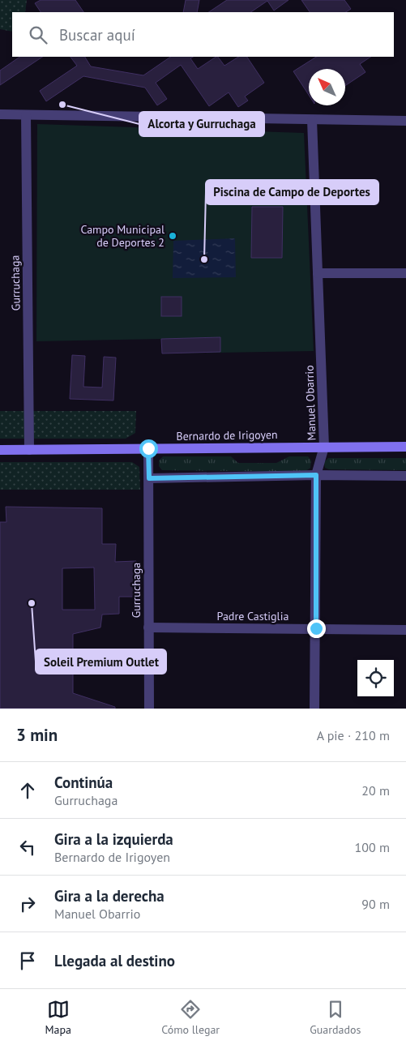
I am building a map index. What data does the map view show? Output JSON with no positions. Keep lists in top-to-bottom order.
{
  "streets": {
    "street": [
      "Gurruchaga",
      "Manuel Obarrio",
      "Bernardo de Irigoyen",
      "Padre Castiglia"
    ]
  },
  "crossings": [
    ["Gurruchaga", "Bernardo de Irigoyen"],
    ["Gurruchaga", "Padre Castiglia"],
    ["Manuel Obarrio", "Bernardo de Irigoyen"],
    ["Manuel Obarrio", "Padre Castiglia"]
  ],
  "places": [
    "Alcorta y Gurruchaga",
    "Campo Municipal de Deportes 2",
    "Piscina de Campo de Deportes",
    "Soleil Premium Outlet"
  ],
  "north": "top left",
  "page": {
    "search": "Buscar aquí",
    "heading": ["3 min", "A pie · 210 m"],
    "list": [
      ["Continúa", "Gurruchaga", "20 m"],
      ["Gira a la izquierda", "Bernardo de Irigoyen", "100 m"],
      ["Gira a la derecha", "Manuel Obarrio", "90 m"],
      "Llegada al destino"
    ],
    "nav": ["Mapa", "Cómo llegar", "Guardados"]
  }
}
